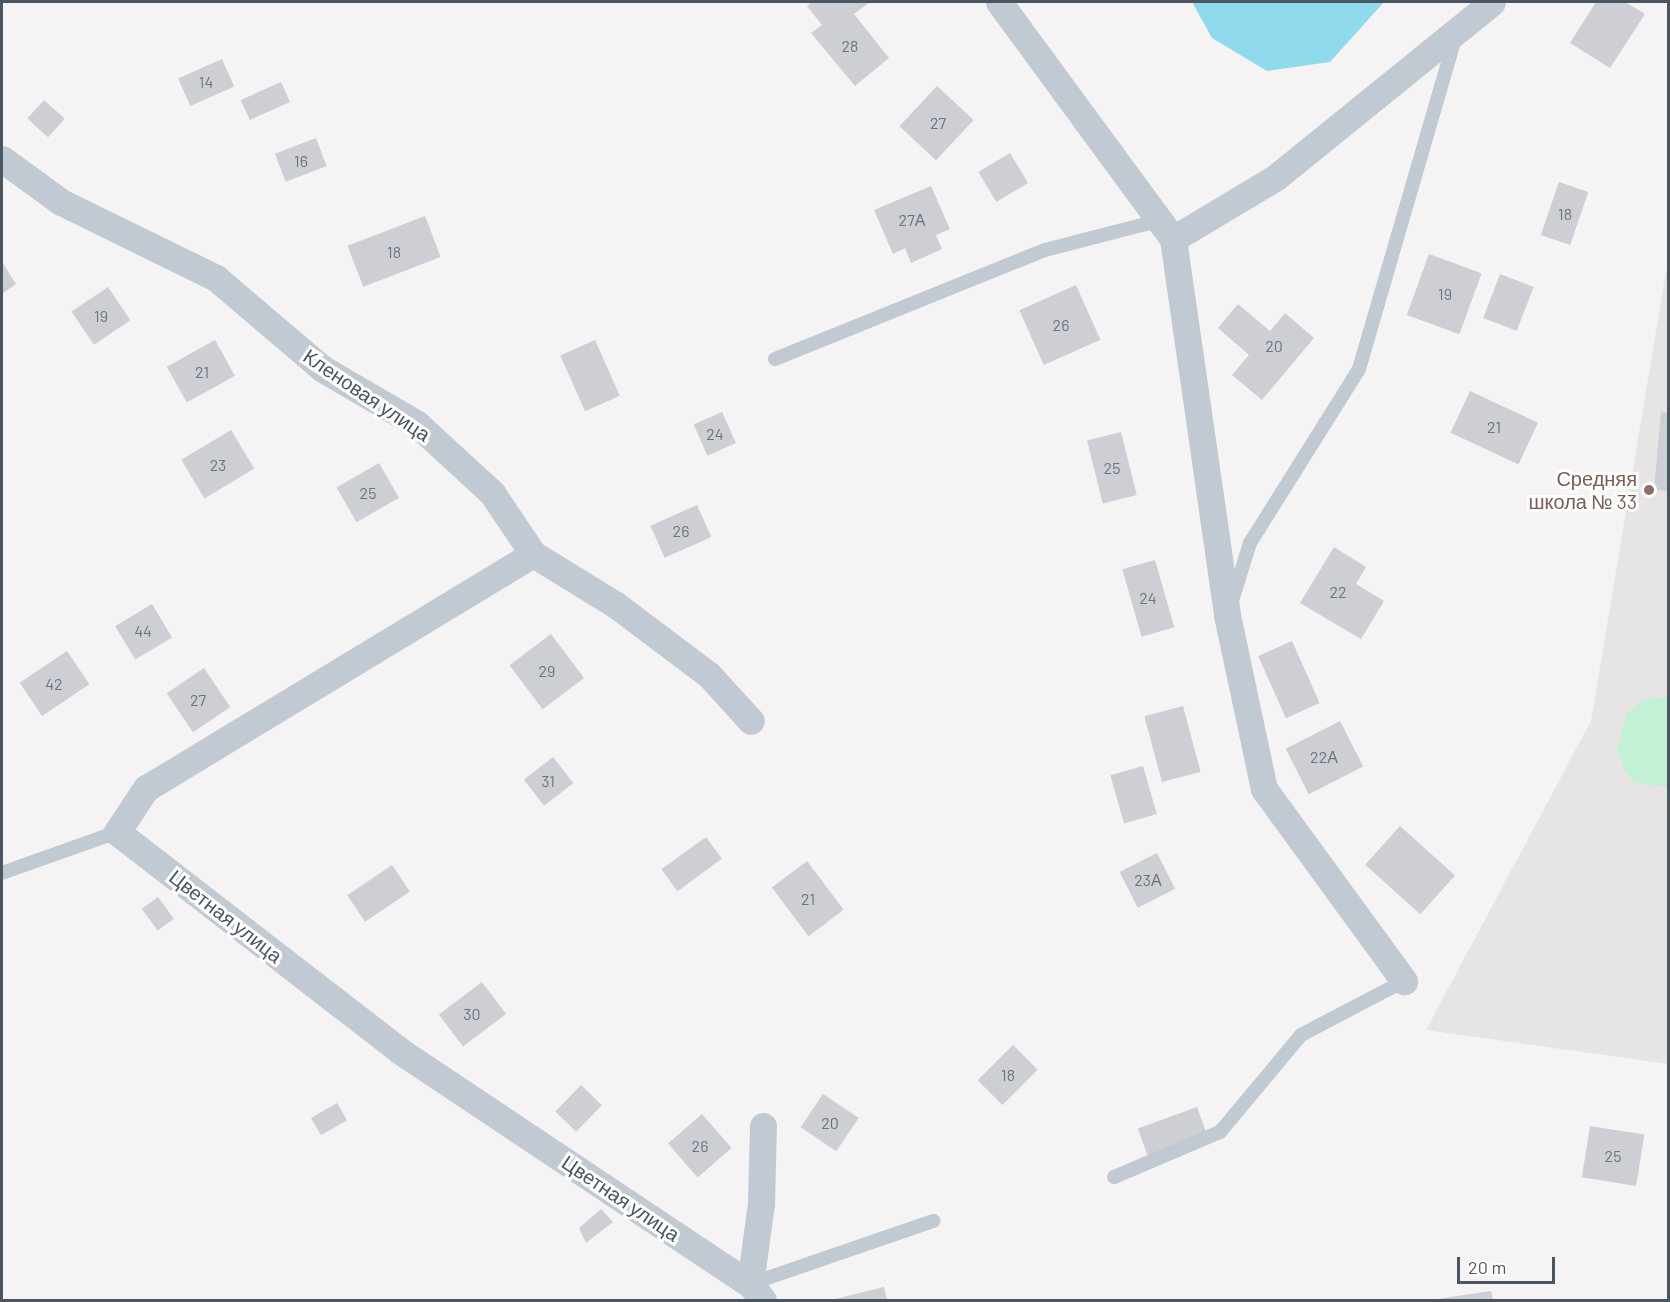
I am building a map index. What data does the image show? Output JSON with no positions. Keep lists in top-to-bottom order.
{
  "streets": {
    "street": ["Кленовая улица", "Цветная улица"]
  },
  "places": ["Средняя школа № 33"],
  "house_numbers": [
    "28",
    "14",
    "27",
    "16",
    "18",
    "27А",
    "18",
    "19",
    "19",
    "26",
    "20",
    "21",
    "21",
    "24",
    "23",
    "25",
    "25",
    "26",
    "22",
    "24",
    "44",
    "29",
    "42",
    "27",
    "22А",
    "31",
    "23А",
    "21",
    "30",
    "18",
    "20",
    "26",
    "25"
  ],
  "scale_bar": "20 m"
}
